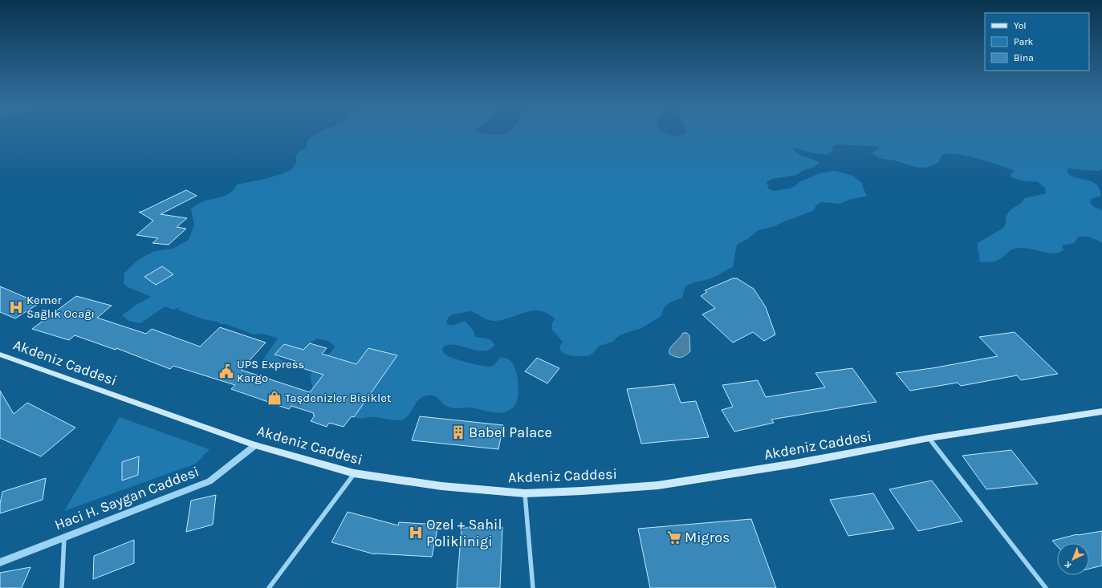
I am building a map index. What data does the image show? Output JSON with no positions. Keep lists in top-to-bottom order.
{
  "streets": {
    "main road": ["Akdeniz Caddesi"],
    "street": ["Haci H. Saygan Caddesi"]
  },
  "crossings": [
    ["Akdeniz Caddesi", "Haci H. Saygan Caddesi"]
  ],
  "places": {
    "hospital": ["Kemer Sağlık Ocağı", "Ozel + Sahil Poliklinigi"],
    "public building": ["UPS Express Kargo"],
    "shop": ["Taşdenizler Bisiklet"],
    "building": ["Babel Palace"],
    "supermarket": ["Migros"]
  },
  "legend": ["Yol", "Park", "Bina"],
  "north": "bottom left"
}
